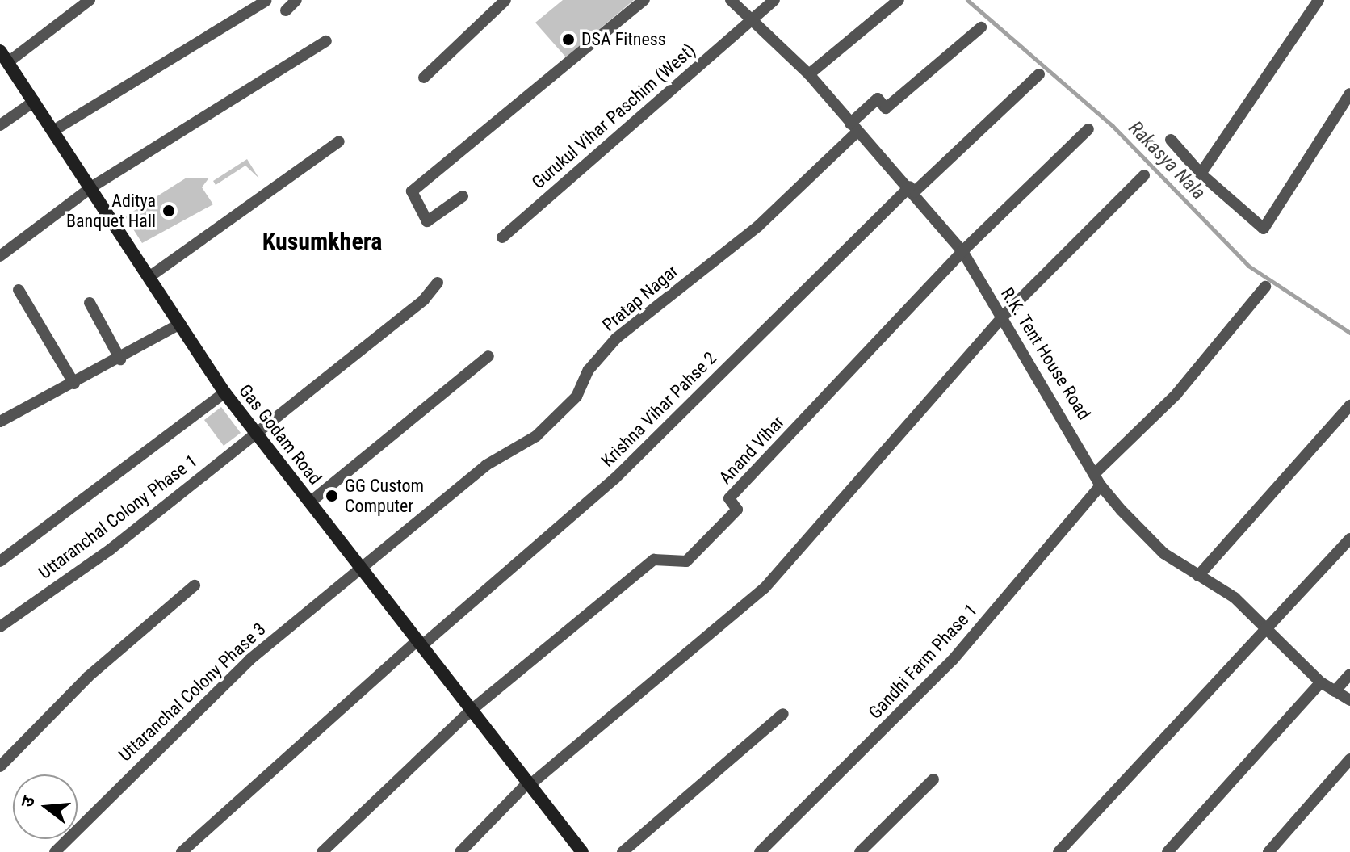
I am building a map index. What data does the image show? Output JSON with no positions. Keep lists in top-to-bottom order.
{
  "streets": {
    "main road": ["Gas Godam Road"],
    "street": [
      "Gurukul Vihar Paschim (West)",
      "Pratap Nagar",
      "R.K. Tent House Road",
      "Krishna Vihar Pahse 2",
      "Anand Vihar",
      "Uttaranchal Colony Phase 1",
      "Gandhi Farm Phase 1",
      "Uttaranchal Colony Phase 3"
    ]
  },
  "crossings": [
    ["Gurukul Vihar Paschim (West)", "R.K. Tent House Road"],
    ["Pratap Nagar", "R.K. Tent House Road"],
    ["Pratap Nagar", "Gas Godam Road"],
    ["Pratap Nagar", "Uttaranchal Colony Phase 3"],
    ["R.K. Tent House Road", "Krishna Vihar Pahse 2"],
    ["R.K. Tent House Road", "Anand Vihar"],
    ["R.K. Tent House Road", "Gandhi Farm Phase 1"],
    ["Krishna Vihar Pahse 2", "Gas Godam Road"],
    ["Gas Godam Road", "Anand Vihar"],
    ["Gas Godam Road", "Uttaranchal Colony Phase 1"],
    ["Gas Godam Road", "Uttaranchal Colony Phase 3"]
  ],
  "districts": ["Kusumkhera"],
  "water": ["Rakasya Nala"],
  "places": ["DSA Fitness", "Aditya Banquet Hall", "GG Custom Computer"],
  "north": "left"
}
